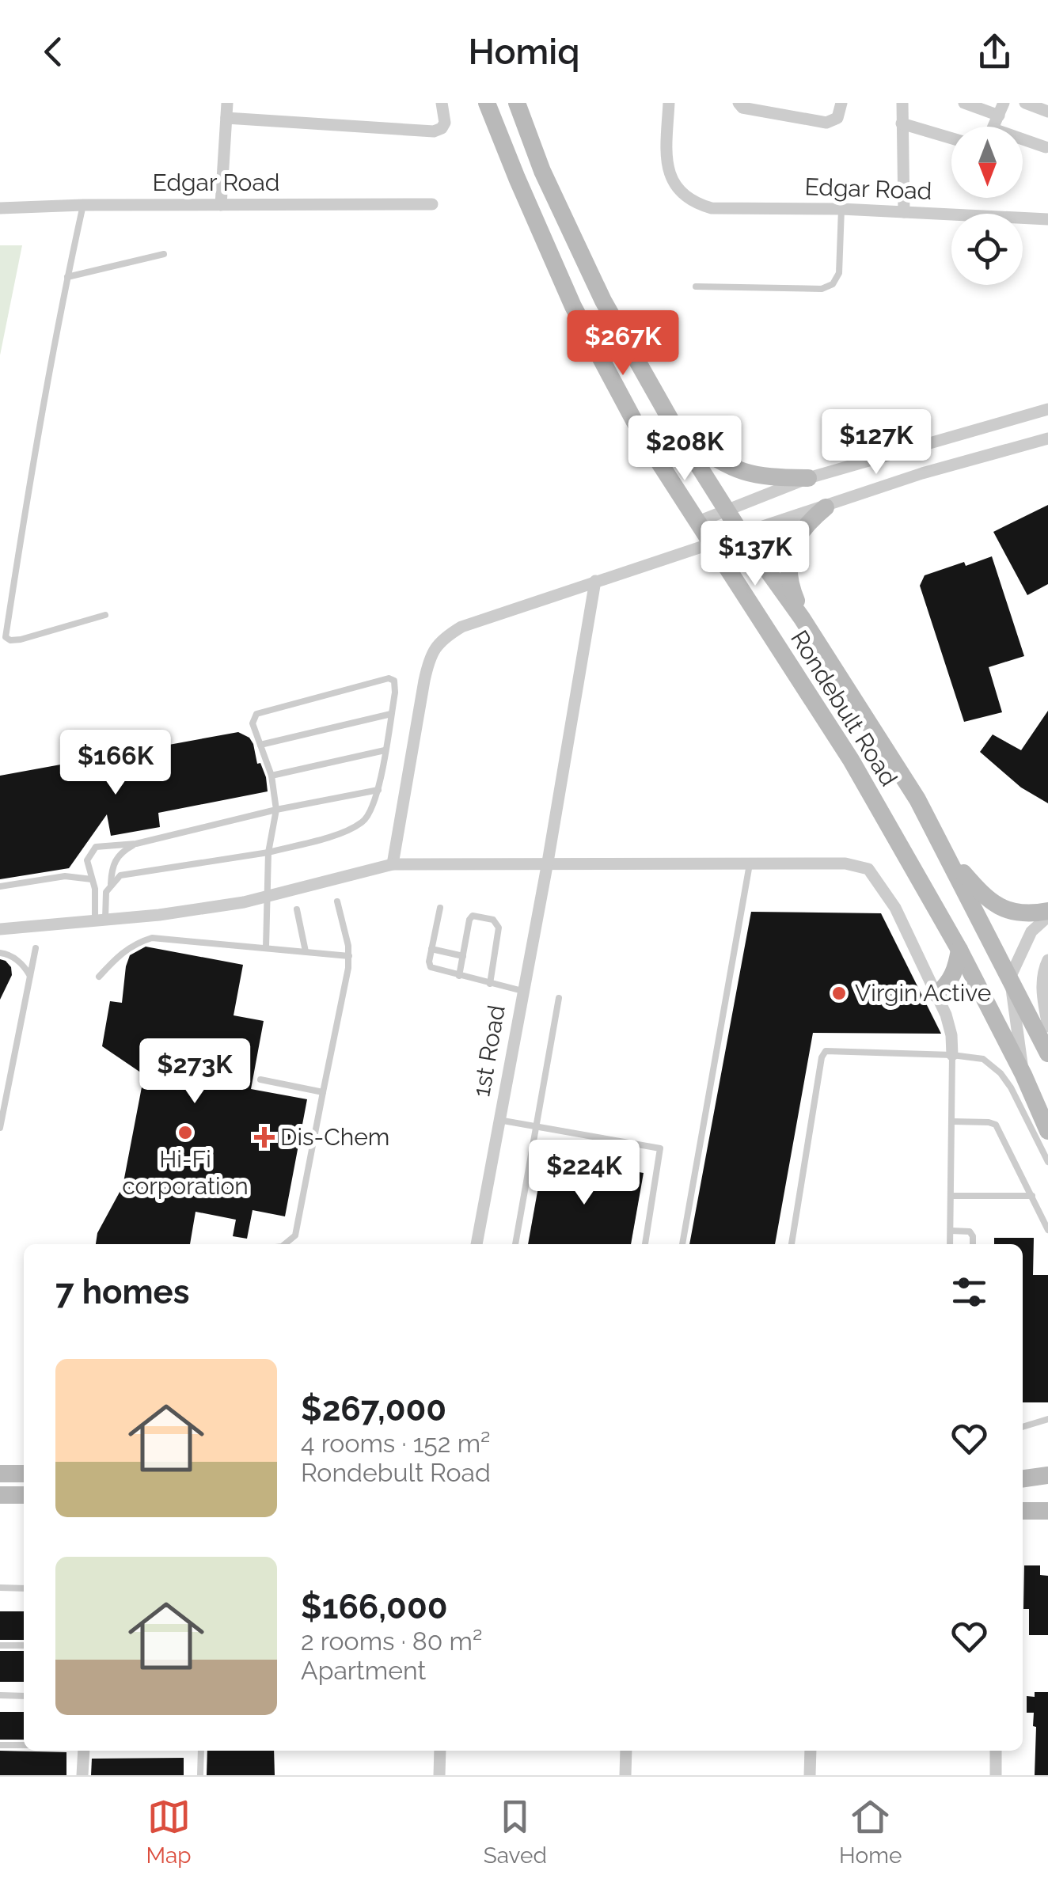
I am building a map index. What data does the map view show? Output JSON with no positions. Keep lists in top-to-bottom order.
{
  "streets": {
    "main road": ["Rondebult Road"],
    "street": ["Edgar Road", "1st Road"]
  },
  "places": {
    "other": ["Virgin Active", "Hi-Fi corporation"],
    "health": ["Dis-Chem"]
  },
  "north": "bottom",
  "page": {
    "header": "Homiq",
    "price": [
      "$267K",
      "$127K",
      "$208K",
      "$137K",
      "$166K",
      "$273K",
      "$224K"
    ],
    "heading": "7 homes",
    "list": [
      {
        "name": "$267,000",
        "note": "4 rooms · 152 m² · Rondebult Road"
      },
      {
        "name": "$166,000",
        "note": "2 rooms · 80 m² · Apartment"
      }
    ],
    "tabs": ["Map", "Saved", "Home"]
  }
}
